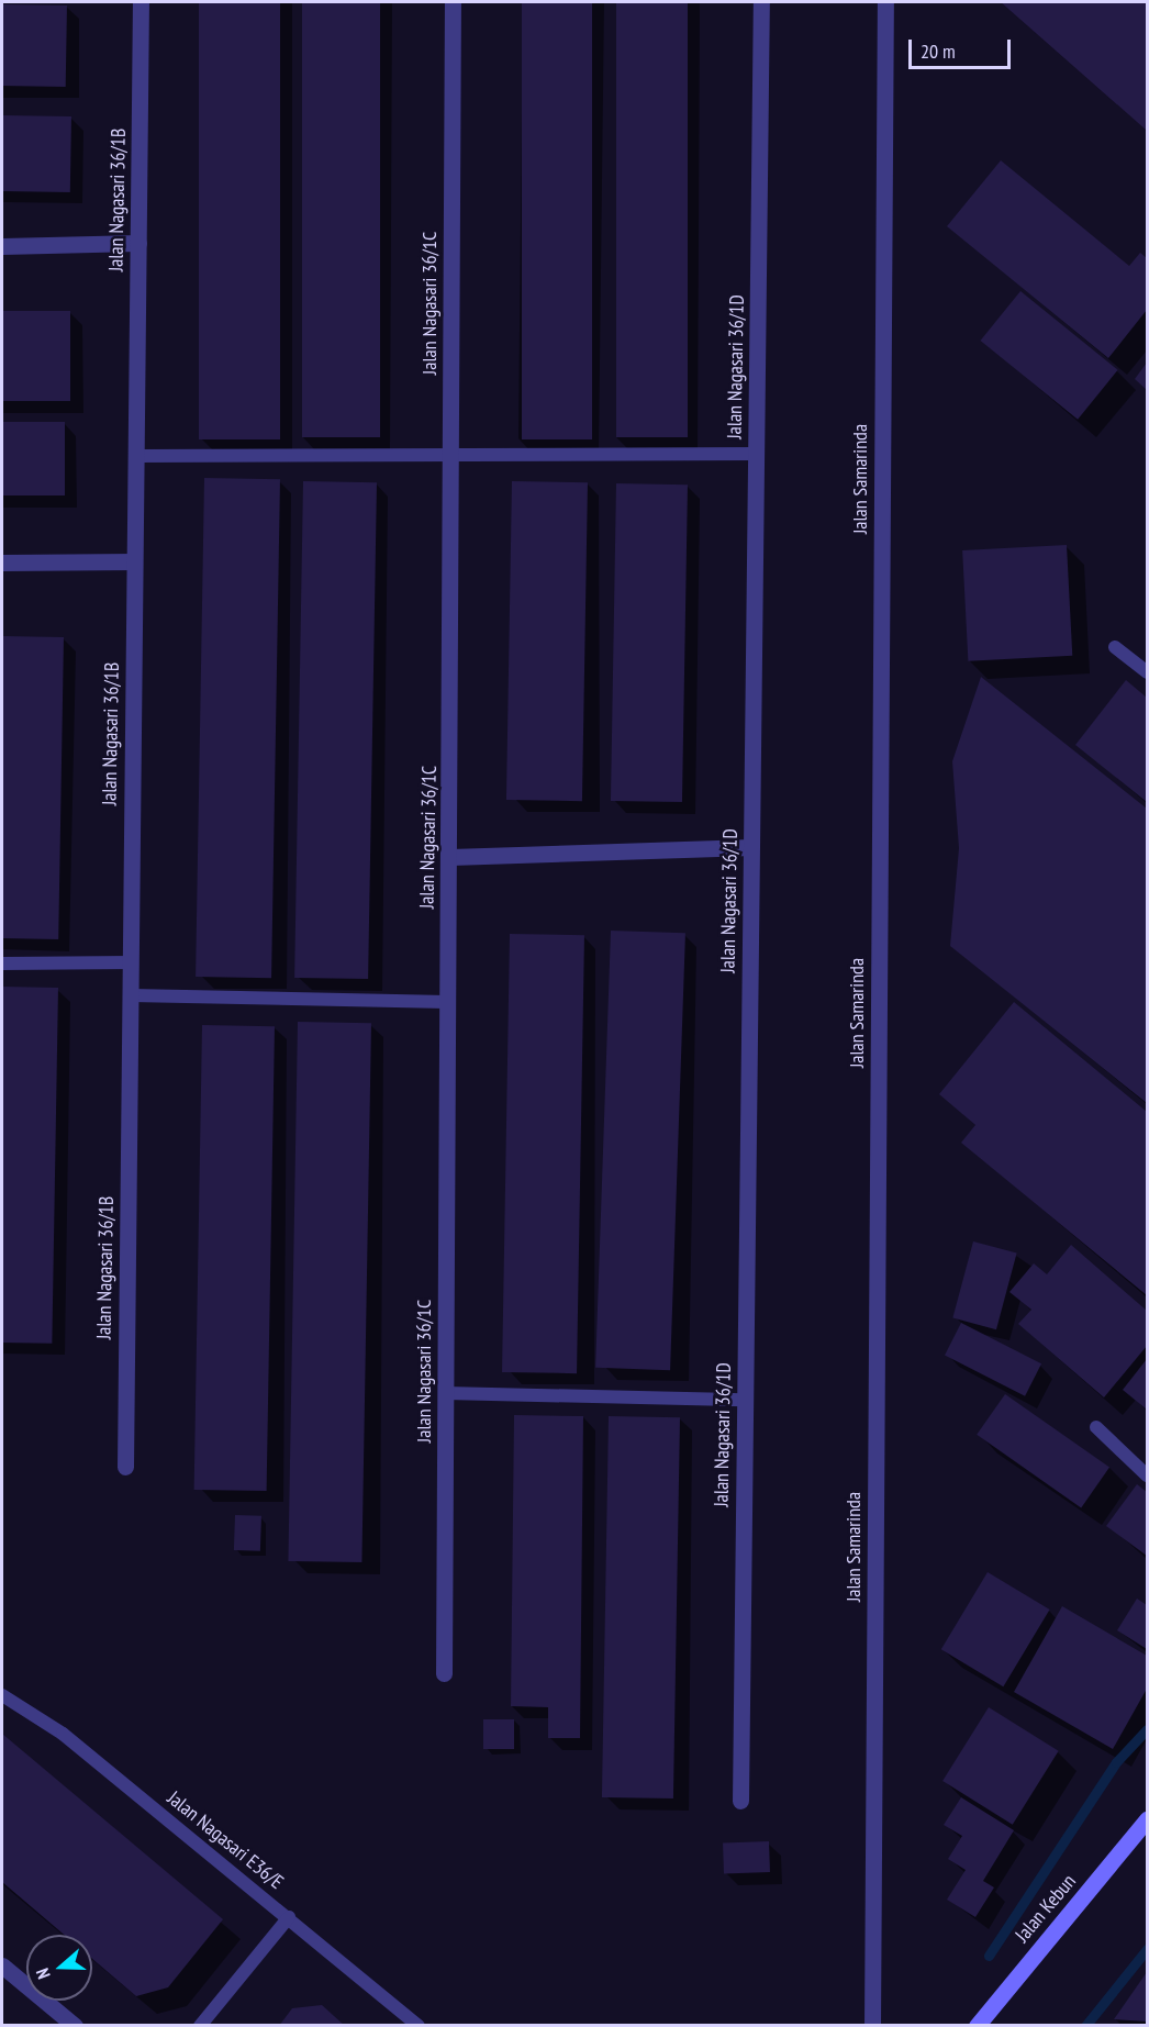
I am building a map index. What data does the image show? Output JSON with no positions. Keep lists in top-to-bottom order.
{
  "streets": {
    "main road": ["Jalan Kebun"],
    "street": [
      "Jalan Nagasari 36/1B",
      "Jalan Nagasari 36/1C",
      "Jalan Nagasari 36/1D",
      "Jalan Samarinda"
    ],
    "lane": ["Jalan Nagasari E36/E"]
  },
  "scale_bar": "20 m",
  "north": "left"
}
